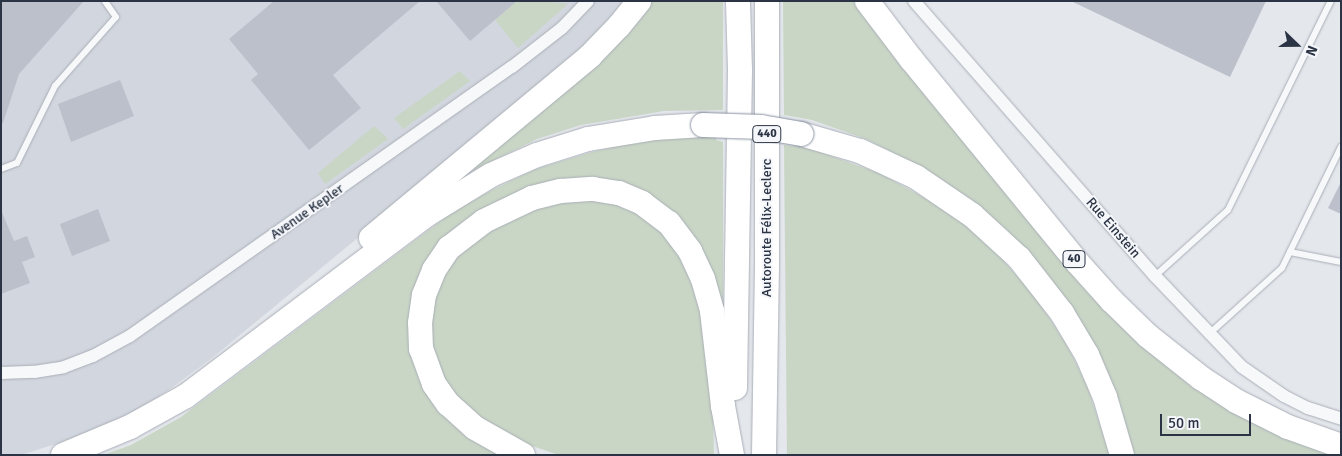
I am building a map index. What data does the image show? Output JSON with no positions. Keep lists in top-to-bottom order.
{
  "streets": {
    "highway": ["440", "Autoroute Félix-Leclerc", "40"],
    "street": ["Avenue Kepler", "Rue Einstein"]
  },
  "scale_bar": "50 m",
  "north": "right"
}
